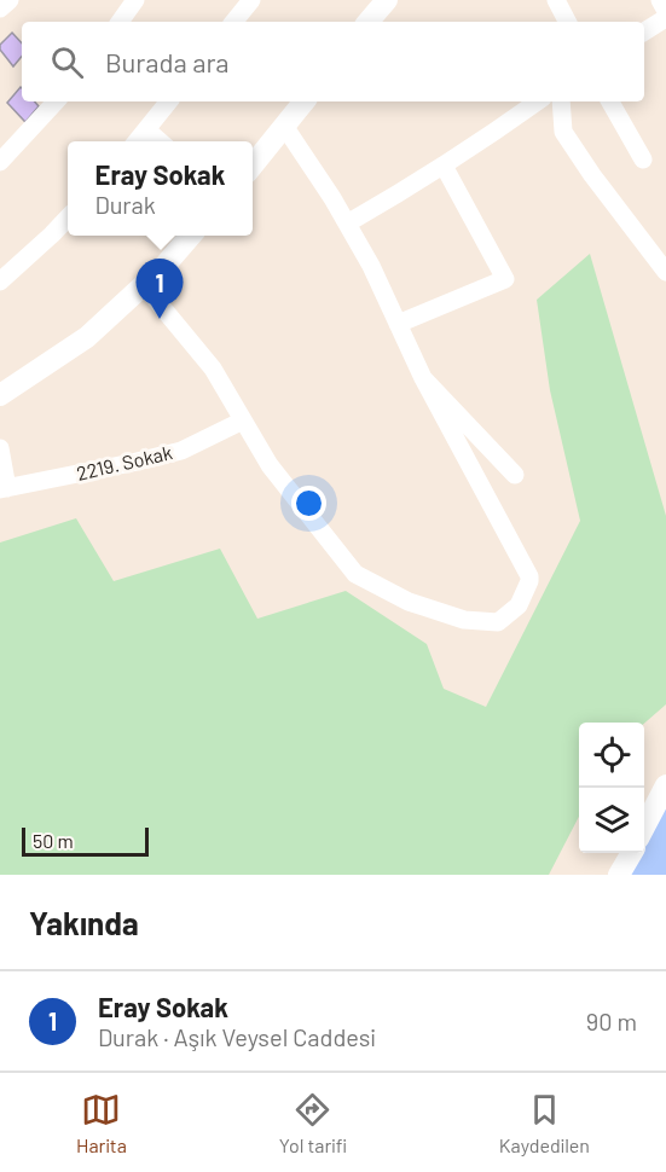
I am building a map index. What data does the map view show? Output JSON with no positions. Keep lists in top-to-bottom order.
{
  "streets": {
    "street": ["2219. Sokak"]
  },
  "scale_bar": "50 m",
  "page": {
    "search": "Burada ara",
    "popup": ["Eray Sokak", "Durak"],
    "pins": "1",
    "scale": "50 m",
    "heading": "Yakında",
    "list": [
      {
        "mark": "1",
        "name": "Eray Sokak",
        "note": "Durak · Aşık Veysel Caddesi",
        "value": "90 m"
      }
    ],
    "nav": ["Harita", "Yol tarifi", "Kaydedilen"]
  }
}
